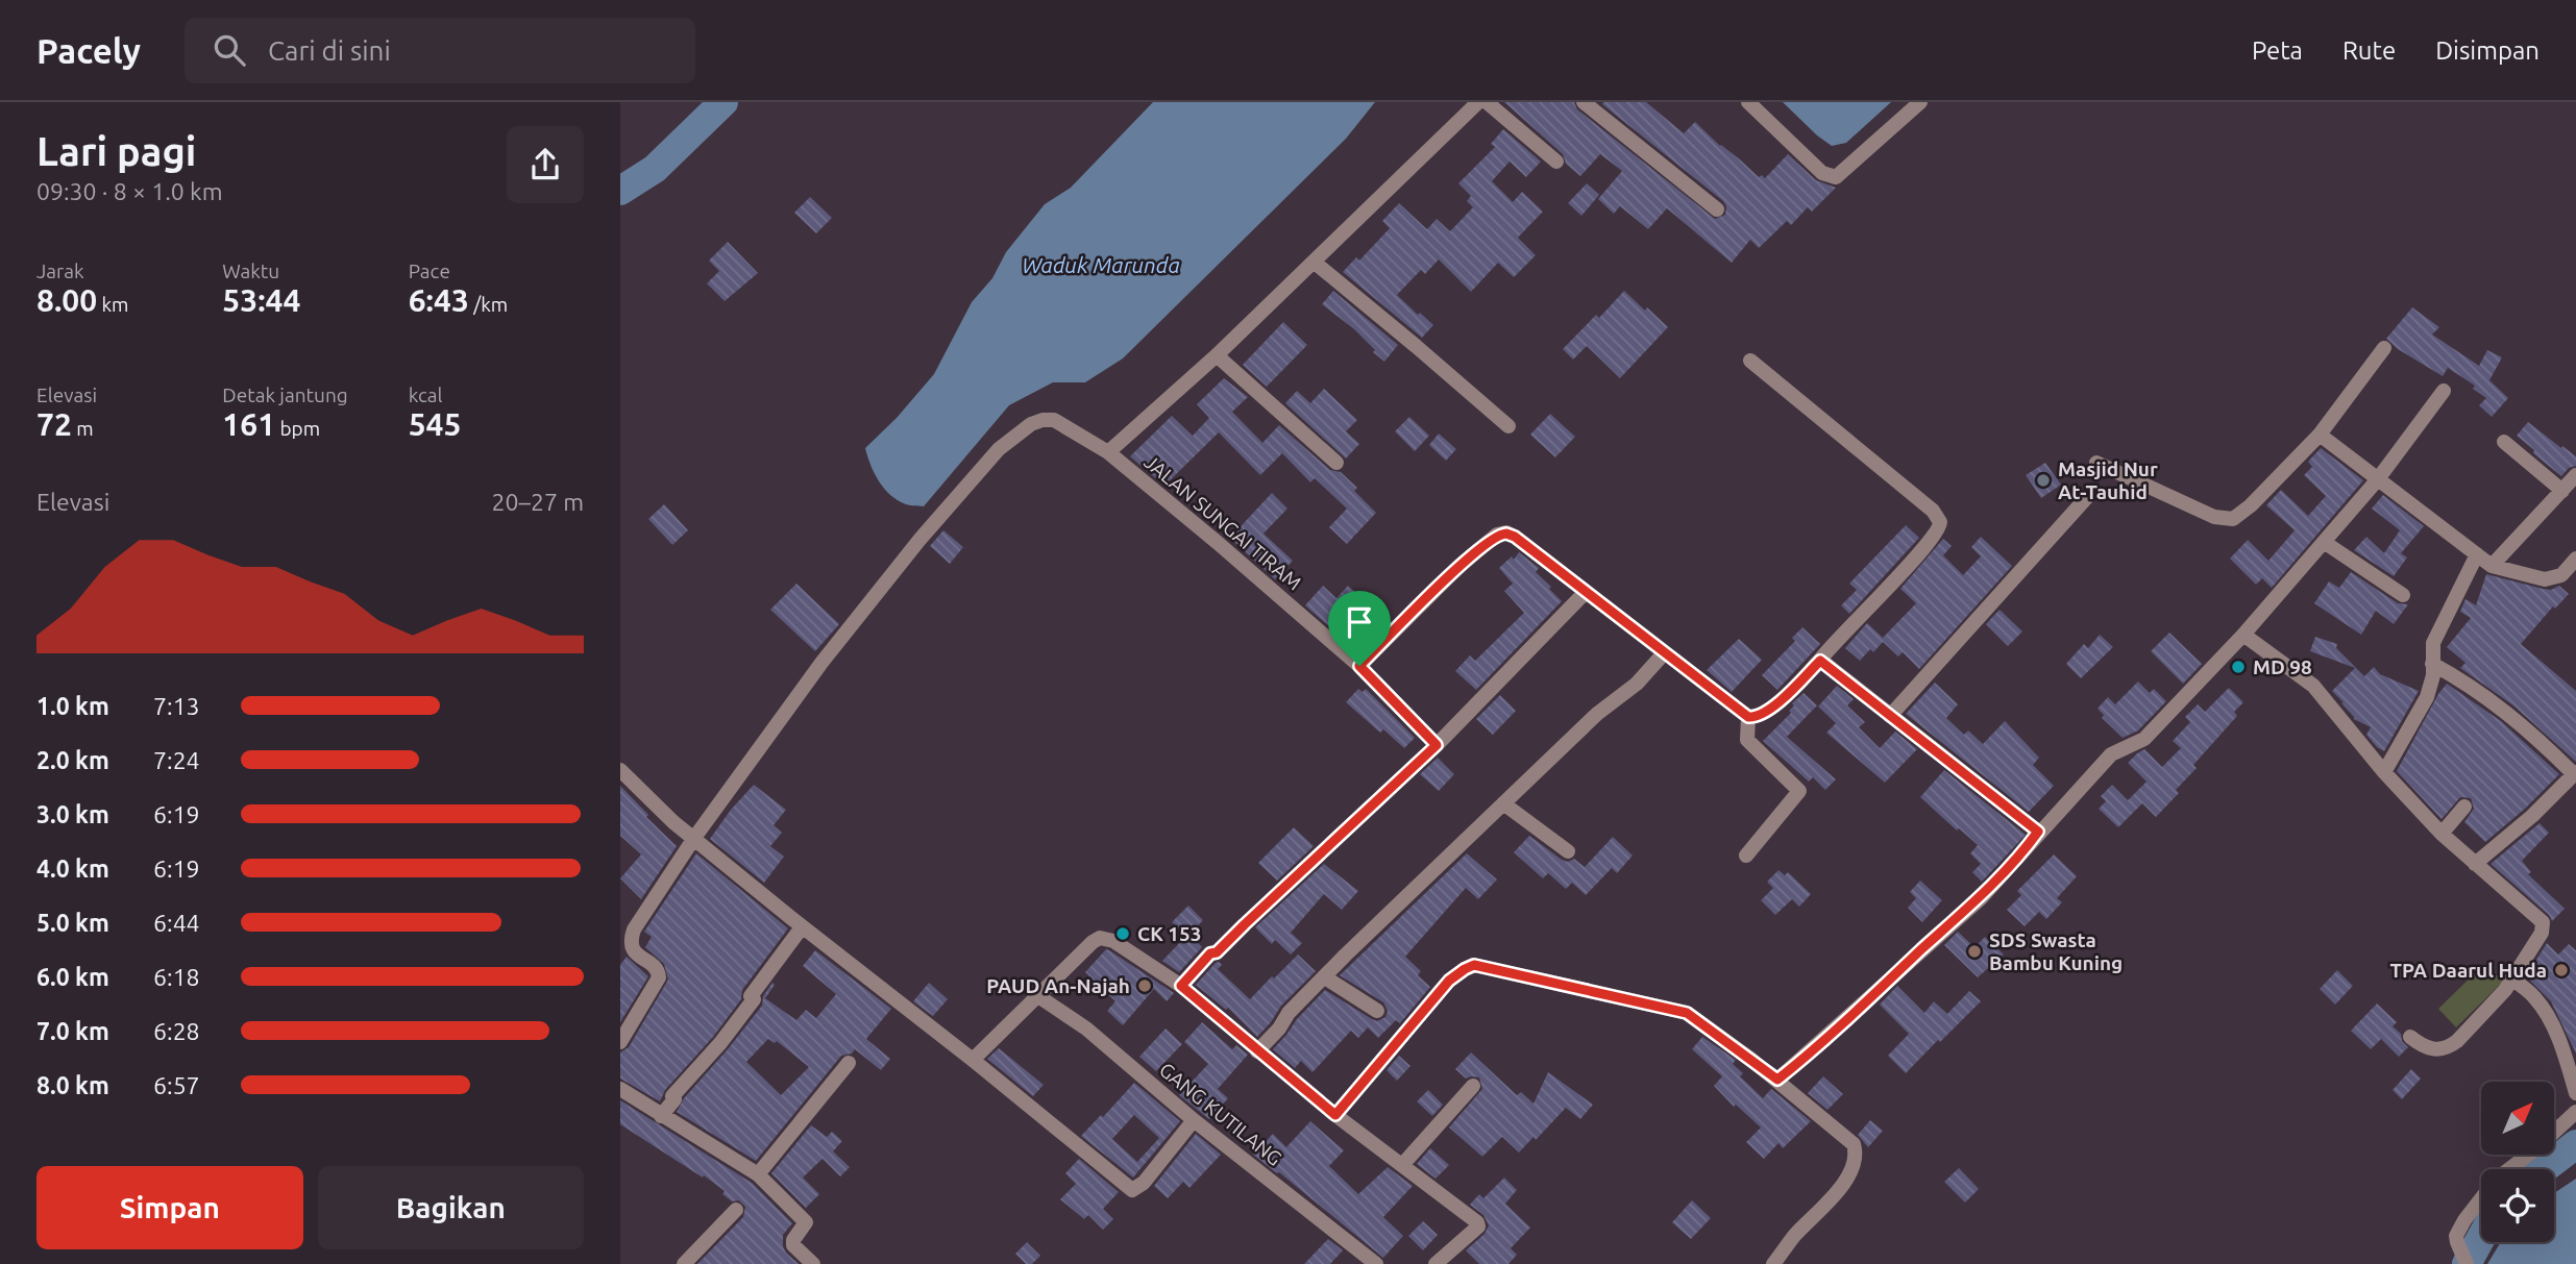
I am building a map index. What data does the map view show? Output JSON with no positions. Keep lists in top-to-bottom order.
{
  "streets": {
    "street": ["JALAN SUNGAI TIRAM", "GANG KUTILANG"]
  },
  "water": ["Waduk Marunda"],
  "places": [
    "Masjid Nur At-Tauhid",
    "MD 98",
    "CK 153",
    "SDS Swasta Bambu Kuning",
    "TPA Daarul Huda",
    "PAUD An-Najah"
  ],
  "north": "top right",
  "page": {
    "header": "Pacely",
    "search": "Cari di sini",
    "nav": ["Peta", "Rute", "Disimpan"],
    "heading": ["Lari pagi", "09:30 · 8 × 1.0 km"],
    "stats": [
      ["Jarak", "8.00 km"],
      ["Waktu", "53:44"],
      ["Pace", "6:43 /km"],
      ["Elevasi", "72 m"],
      ["Detak jantung", "161 bpm"],
      ["kcal", "545"]
    ],
    "chart": ["Elevasi", "20–27 m"],
    "list": [
      {
        "name": "1.0 km",
        "note": "7:13"
      },
      {
        "name": "2.0 km",
        "note": "7:24"
      },
      {
        "name": "3.0 km",
        "note": "6:19"
      },
      {
        "name": "4.0 km",
        "note": "6:19"
      },
      {
        "name": "5.0 km",
        "note": "6:44"
      },
      {
        "name": "6.0 km",
        "note": "6:18"
      },
      {
        "name": "7.0 km",
        "note": "6:28"
      },
      {
        "name": "8.0 km",
        "note": "6:57"
      }
    ],
    "buttons": ["Simpan", "Bagikan"]
  }
}
